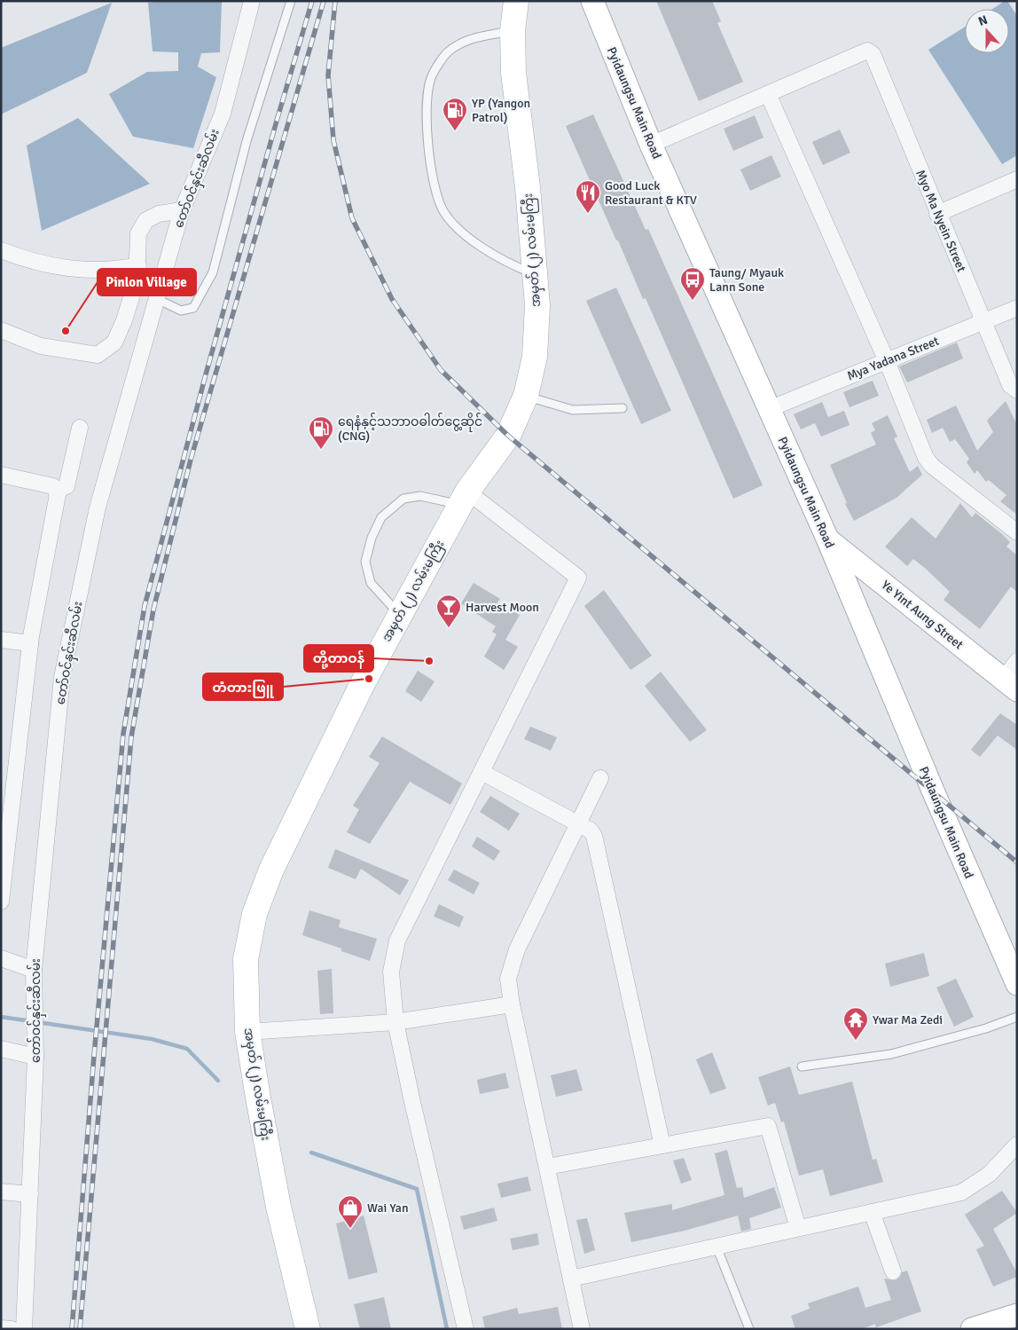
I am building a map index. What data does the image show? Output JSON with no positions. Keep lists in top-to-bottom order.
{
  "streets": {
    "main road": ["Pyidaungsu Main Road", "အမှတ် (၂) လမ်းမကြီး", "Ye Yint Aung Street"],
    "street": ["တော်ဝင်နှင်းဆီလမ်း", "Myo Ma Nyein Street", "Mya Yadana Street"]
  },
  "crossings": [
    ["Pyidaungsu Main Road", "Mya Yadana Street"],
    ["Pyidaungsu Main Road", "Ye Yint Aung Street"],
    ["Myo Ma Nyein Street", "Mya Yadana Street"]
  ],
  "places": {
    "fuel station": ["YP (Yangon Patrol)", "ရေနံနှင့်သဘာဝဓါတ်ငွေ့ဆိုင် (CNG)"],
    "restaurant": ["Good Luck Restaurant & KTV"],
    "bus stop": ["Taung/ Myauk Lann Sone"],
    "other": ["Pinlon Village", "တို့တာဝန်", "တံတားဖြူ"],
    "bar": ["Harvest Moon"],
    "temple": ["Ywar Ma Zedi"],
    "shop": ["Wai Yan"]
  },
  "north": "top"
}
